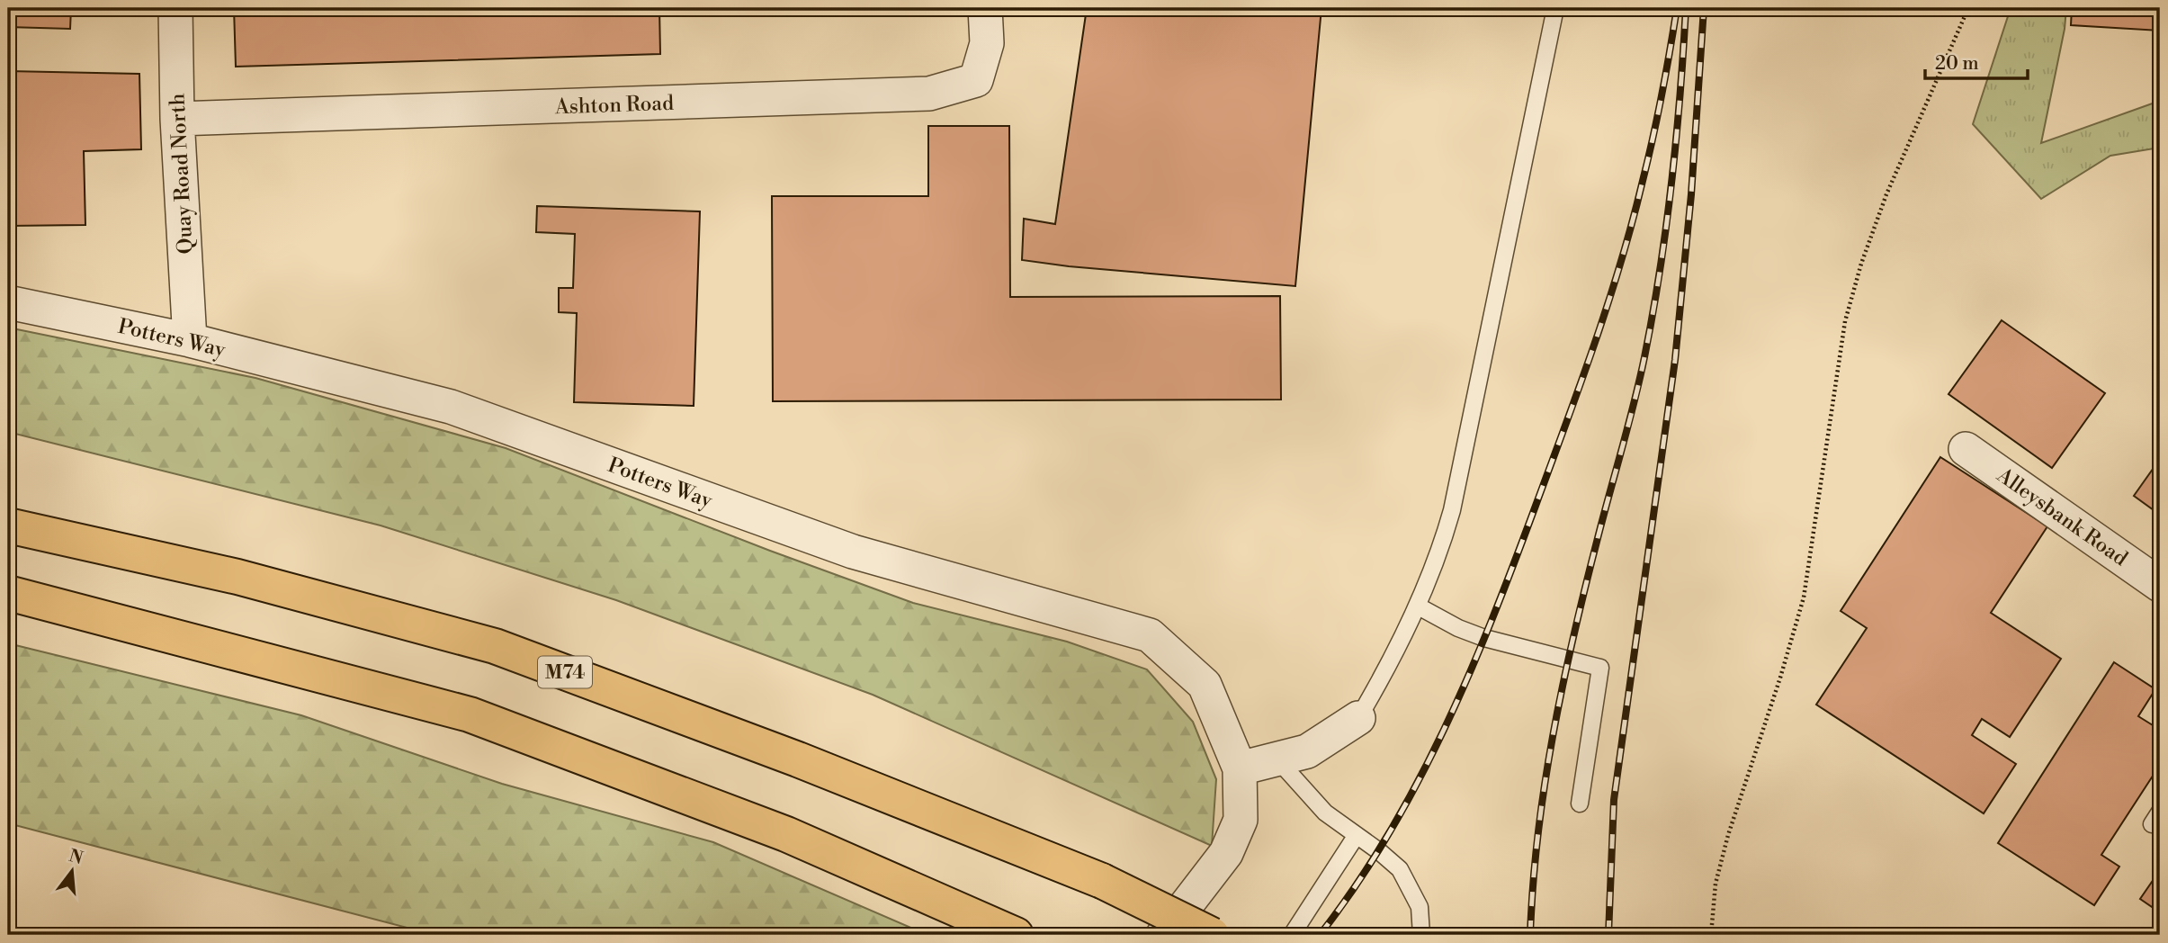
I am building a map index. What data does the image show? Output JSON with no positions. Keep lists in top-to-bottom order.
{
  "streets": {
    "highway": ["M74"],
    "street": [
      "Ashton Road",
      "Quay Road North",
      "Potters Way",
      "Alleysbank Road"
    ]
  },
  "crossings": [
    ["Ashton Road", "Quay Road North"],
    ["Quay Road North", "Potters Way"]
  ],
  "scale_bar": "20 m",
  "north": "top"
}
